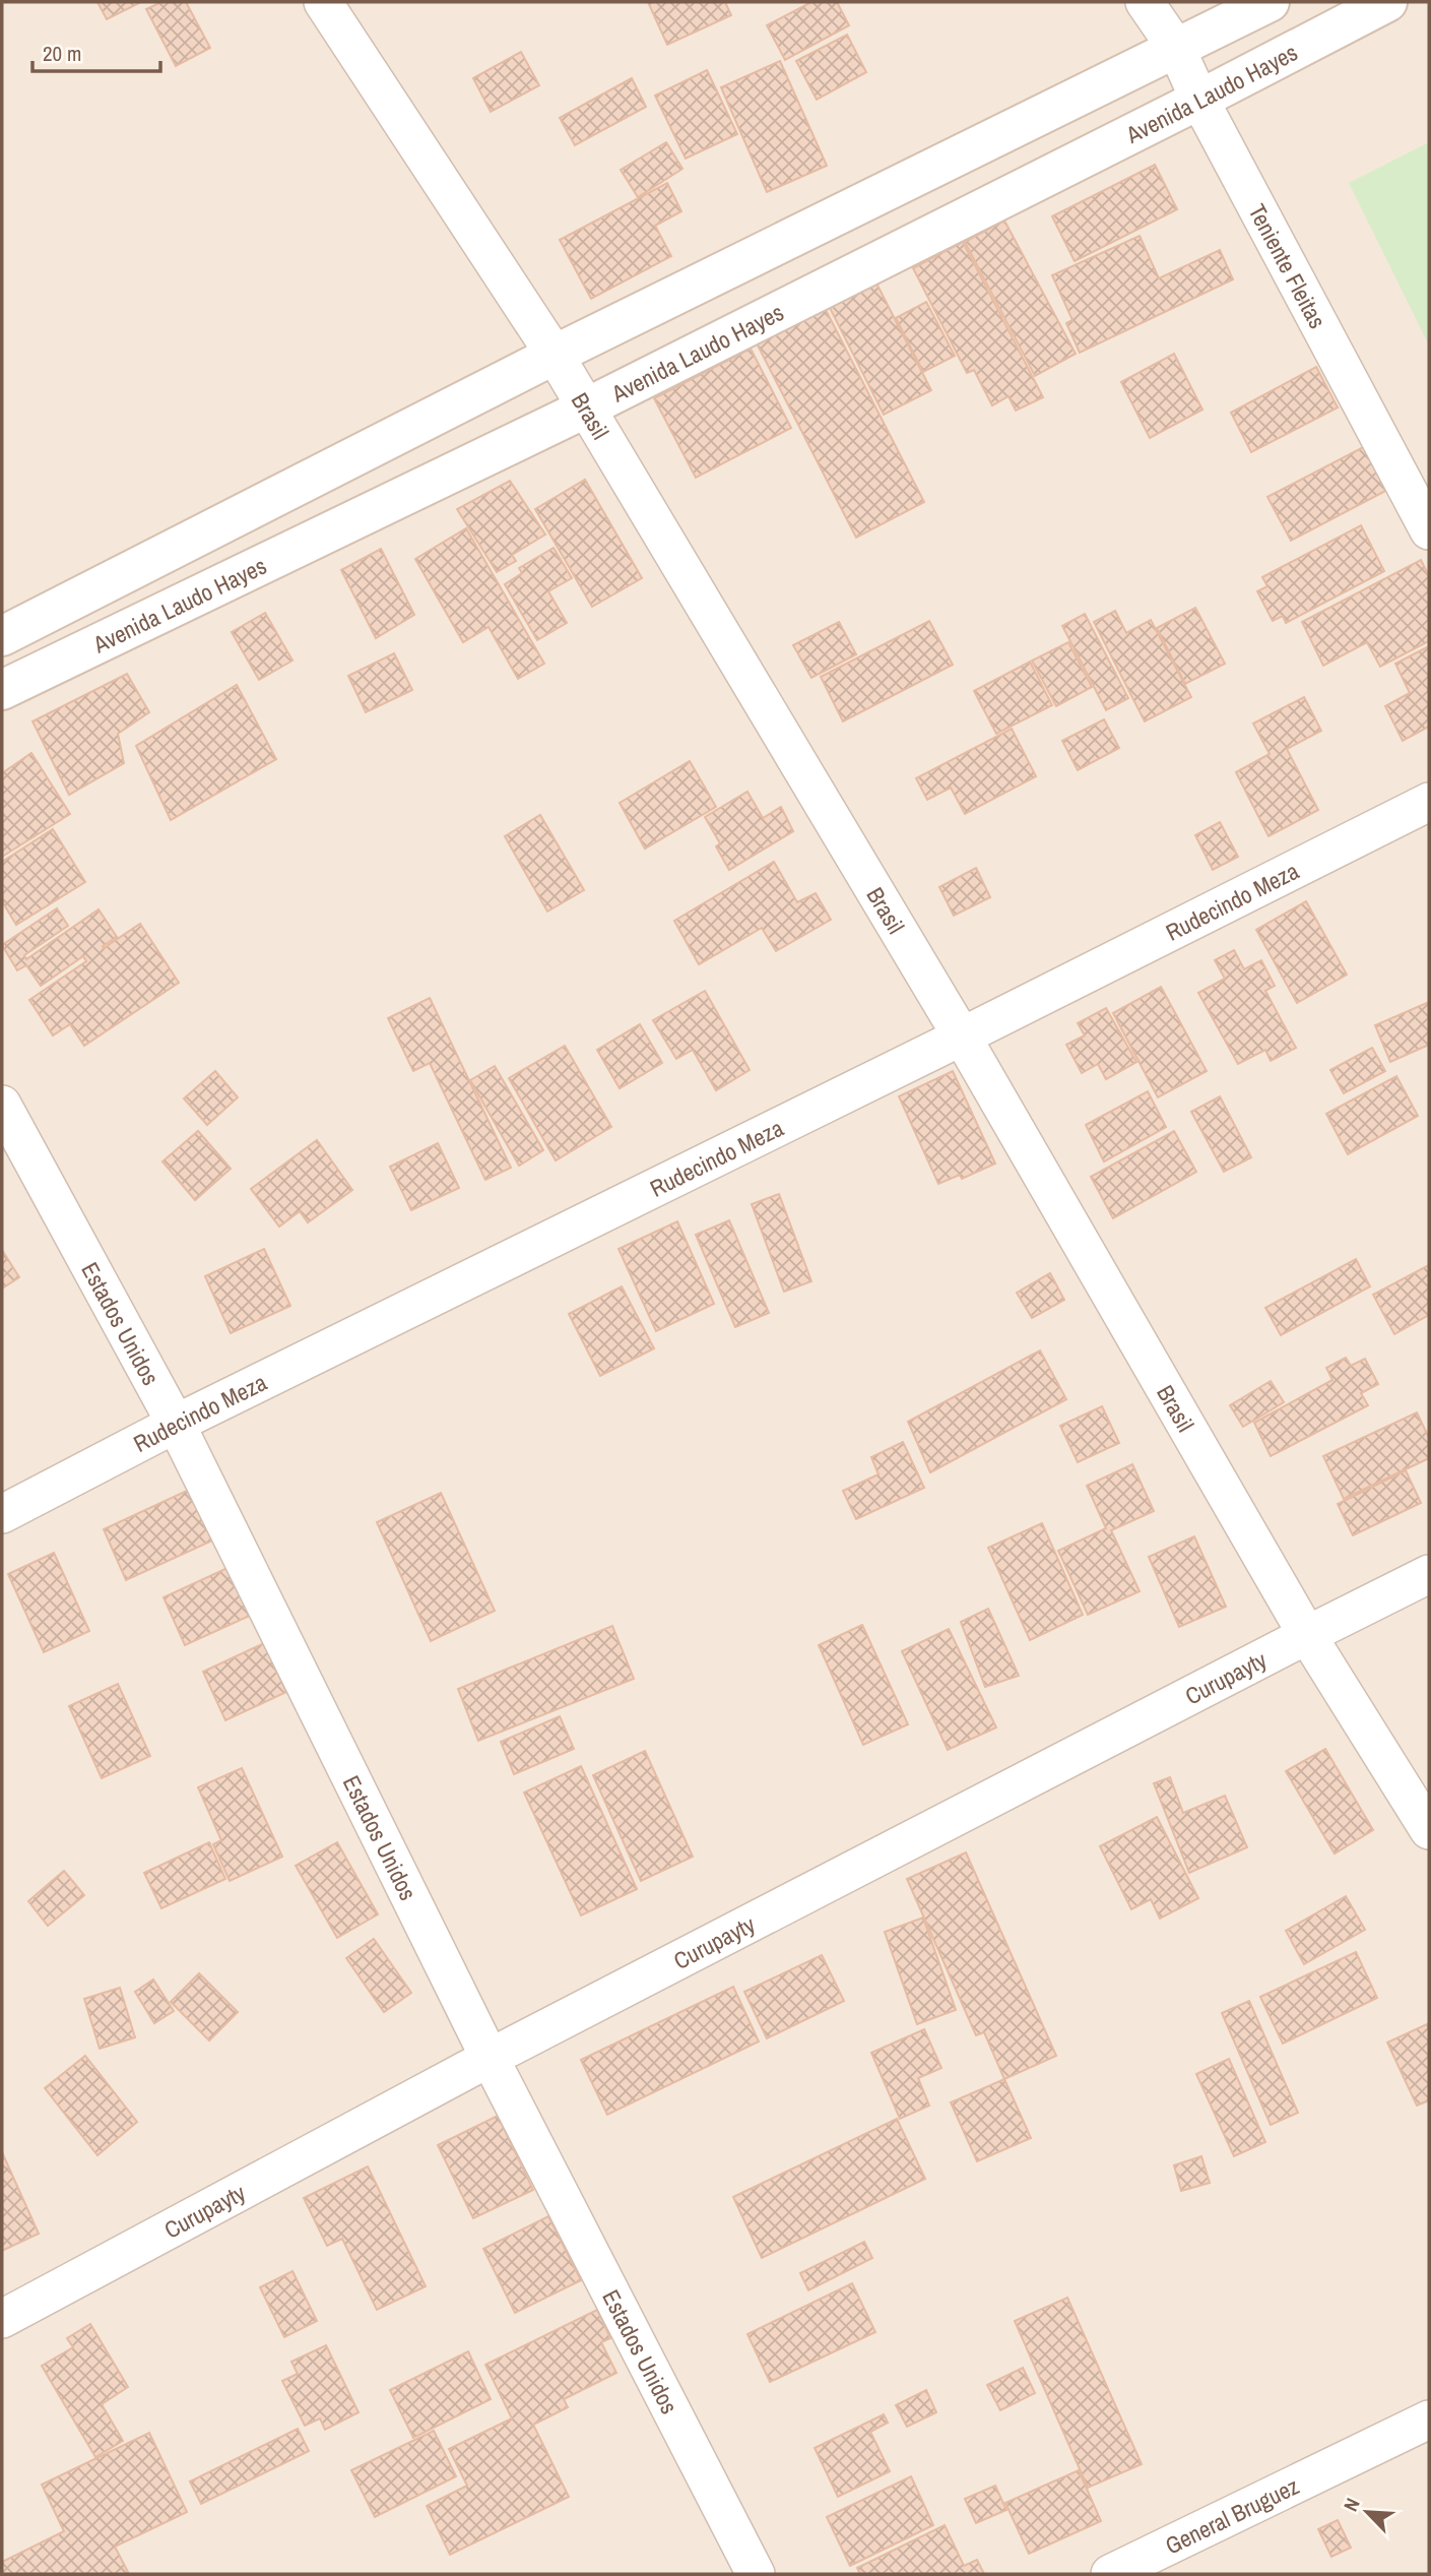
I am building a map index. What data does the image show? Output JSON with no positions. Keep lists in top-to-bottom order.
{
  "streets": {
    "street": [
      "Avenida Laudo Hayes",
      "Teniente Fleitas",
      "Brasil",
      "Rudecindo Meza",
      "Estados Unidos",
      "Curupayty",
      "General Bruguez"
    ]
  },
  "crossings": [
    ["Avenida Laudo Hayes", "Teniente Fleitas"],
    ["Avenida Laudo Hayes", "Brasil"],
    ["Brasil", "Rudecindo Meza"],
    ["Brasil", "Curupayty"],
    ["Rudecindo Meza", "Estados Unidos"],
    ["Estados Unidos", "Curupayty"]
  ],
  "scale_bar": "20 m",
  "north": "top left"
}
